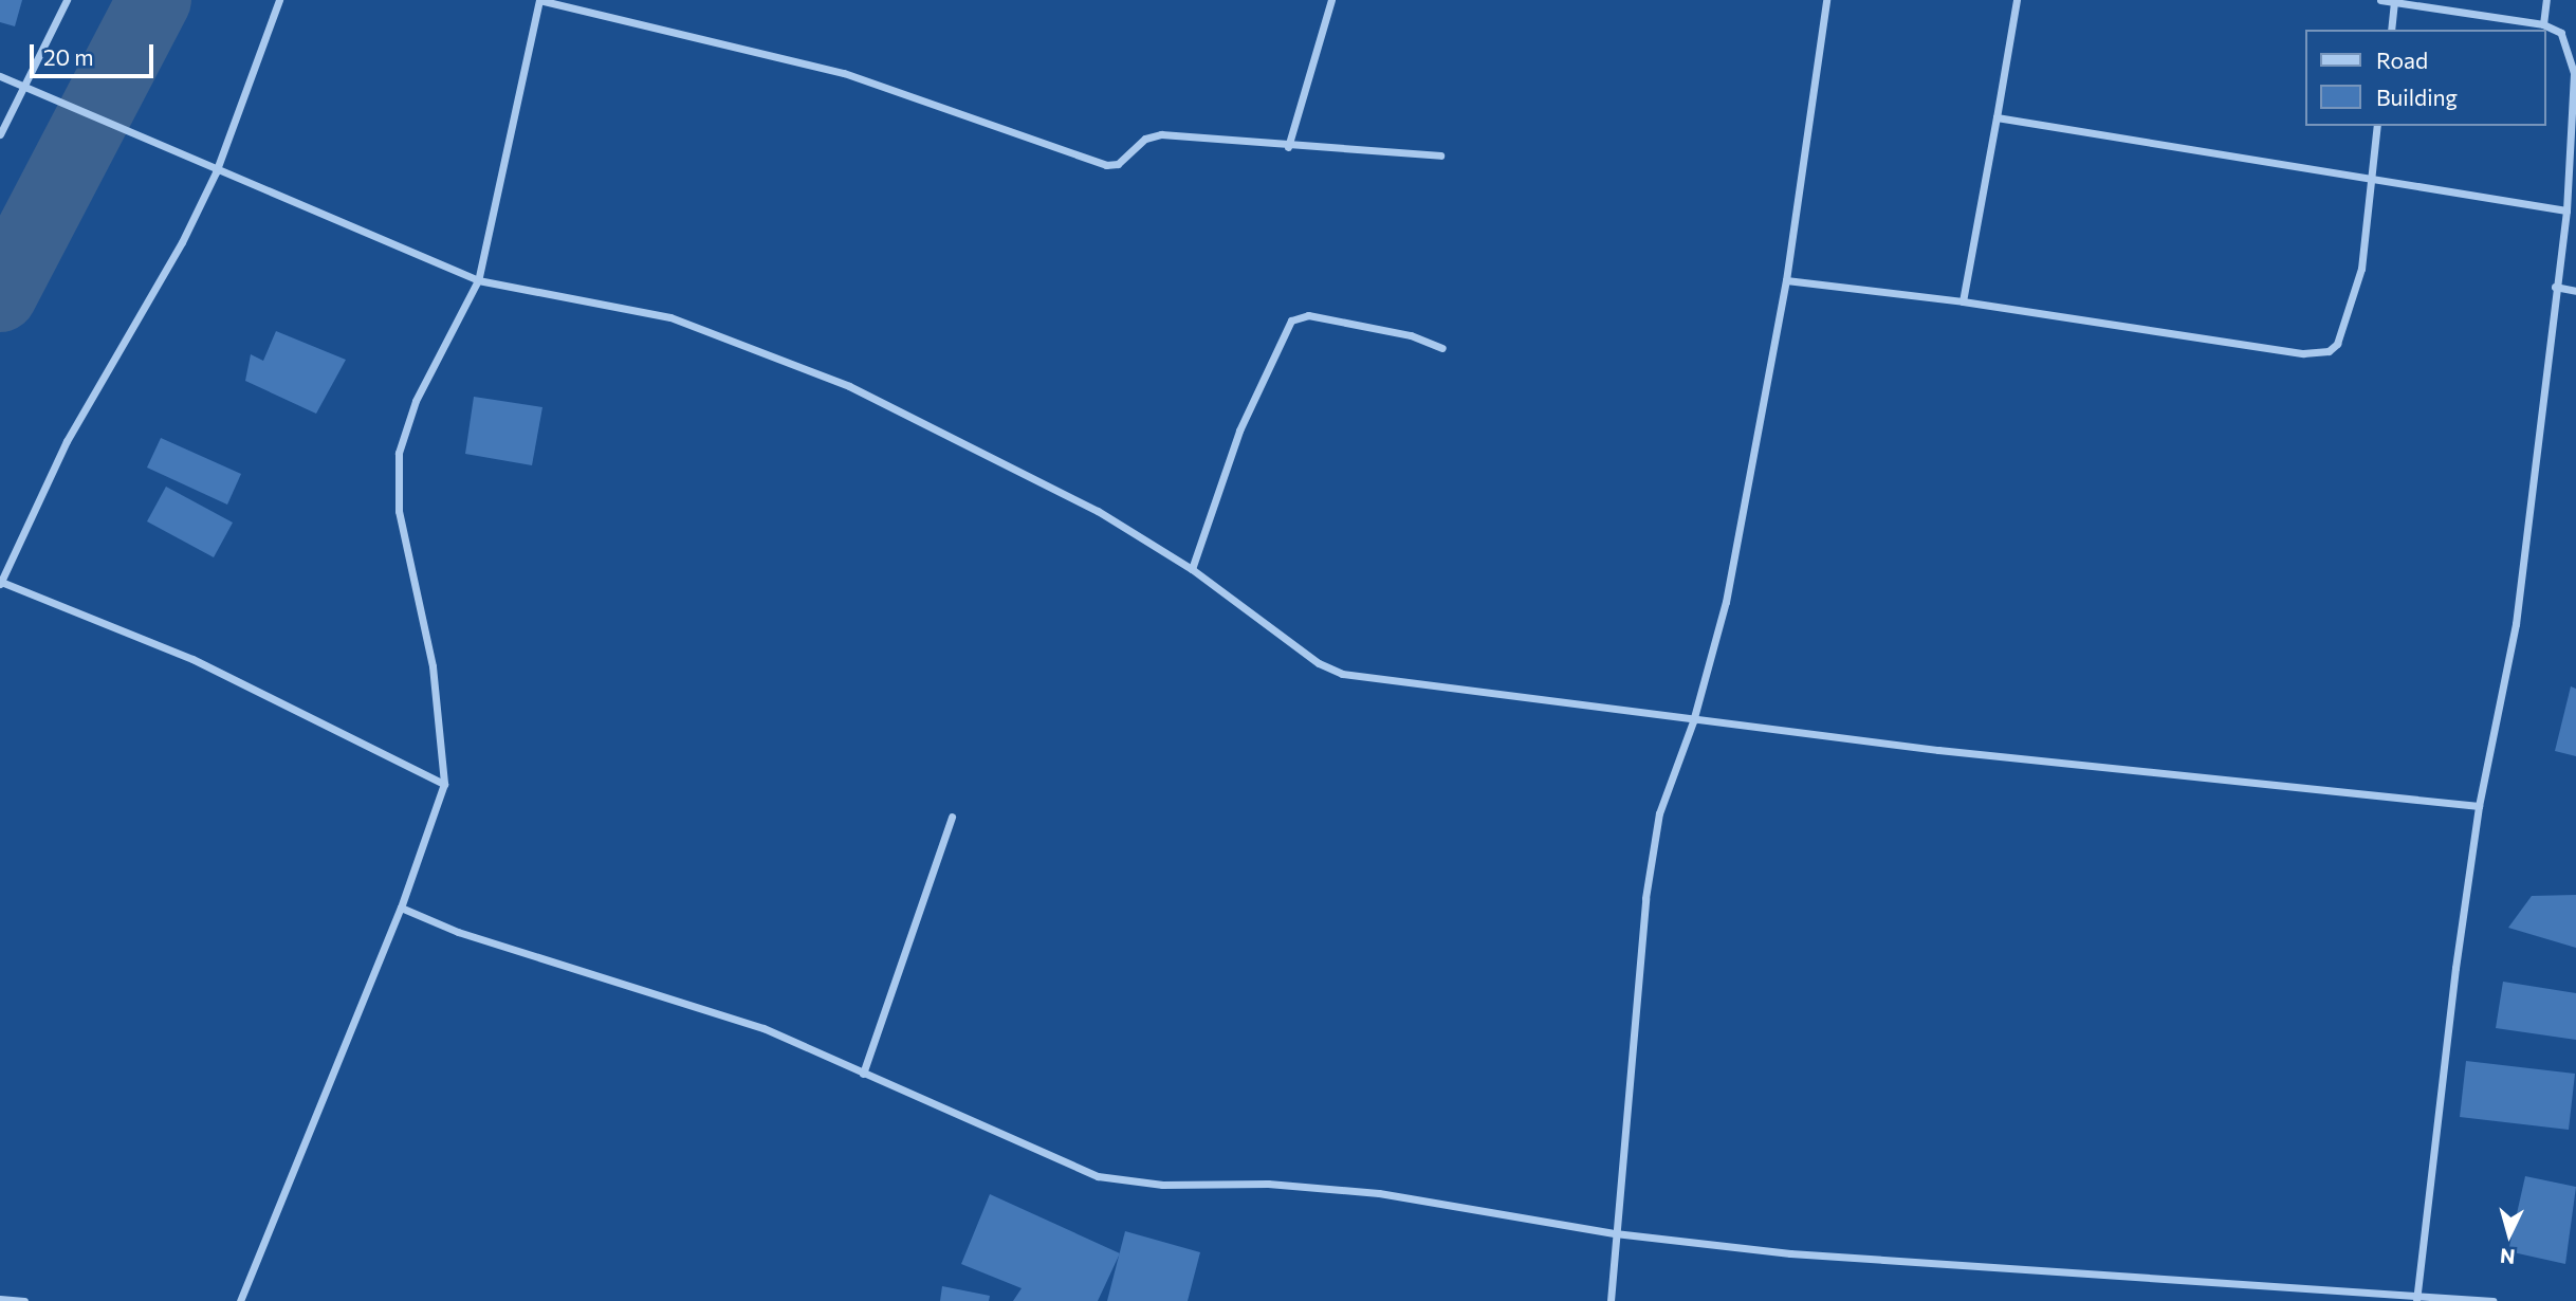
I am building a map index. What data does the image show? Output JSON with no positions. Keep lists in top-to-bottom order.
{
  "legend": ["Road", "Building"],
  "scale_bar": "20 m",
  "north": "bottom"
}
